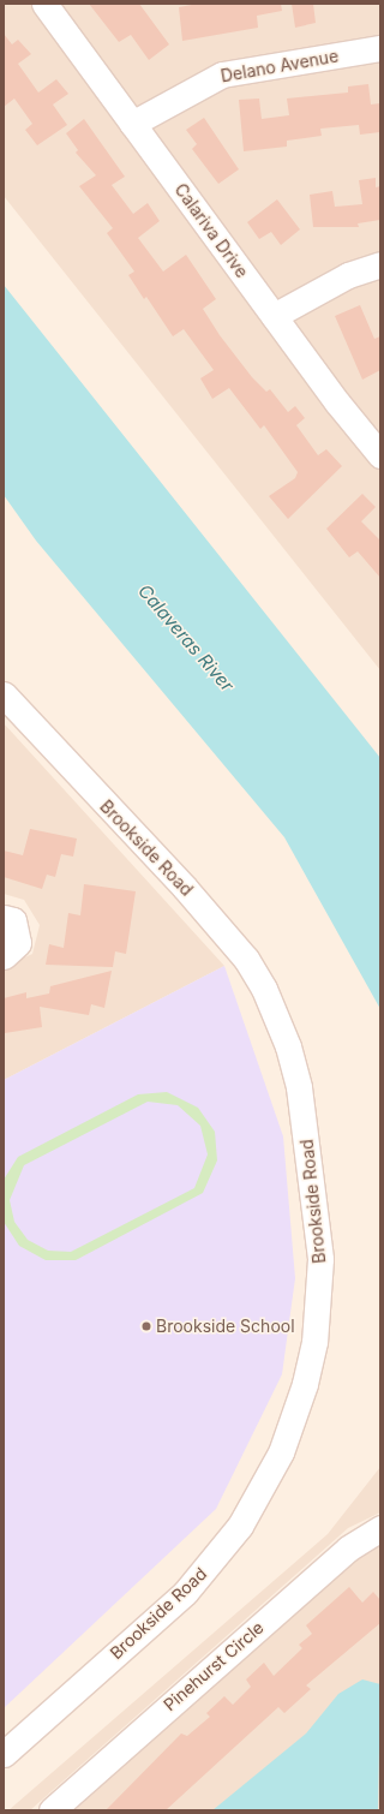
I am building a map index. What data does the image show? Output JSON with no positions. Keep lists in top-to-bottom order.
{
  "streets": {
    "street": [
      "Delano Avenue",
      "Calariva Drive",
      "Brookside Road",
      "Pinehurst Circle"
    ]
  },
  "crossings": [
    ["Delano Avenue", "Calariva Drive"]
  ],
  "water": ["Calaveras River"],
  "places": ["Brookside School"]
}
